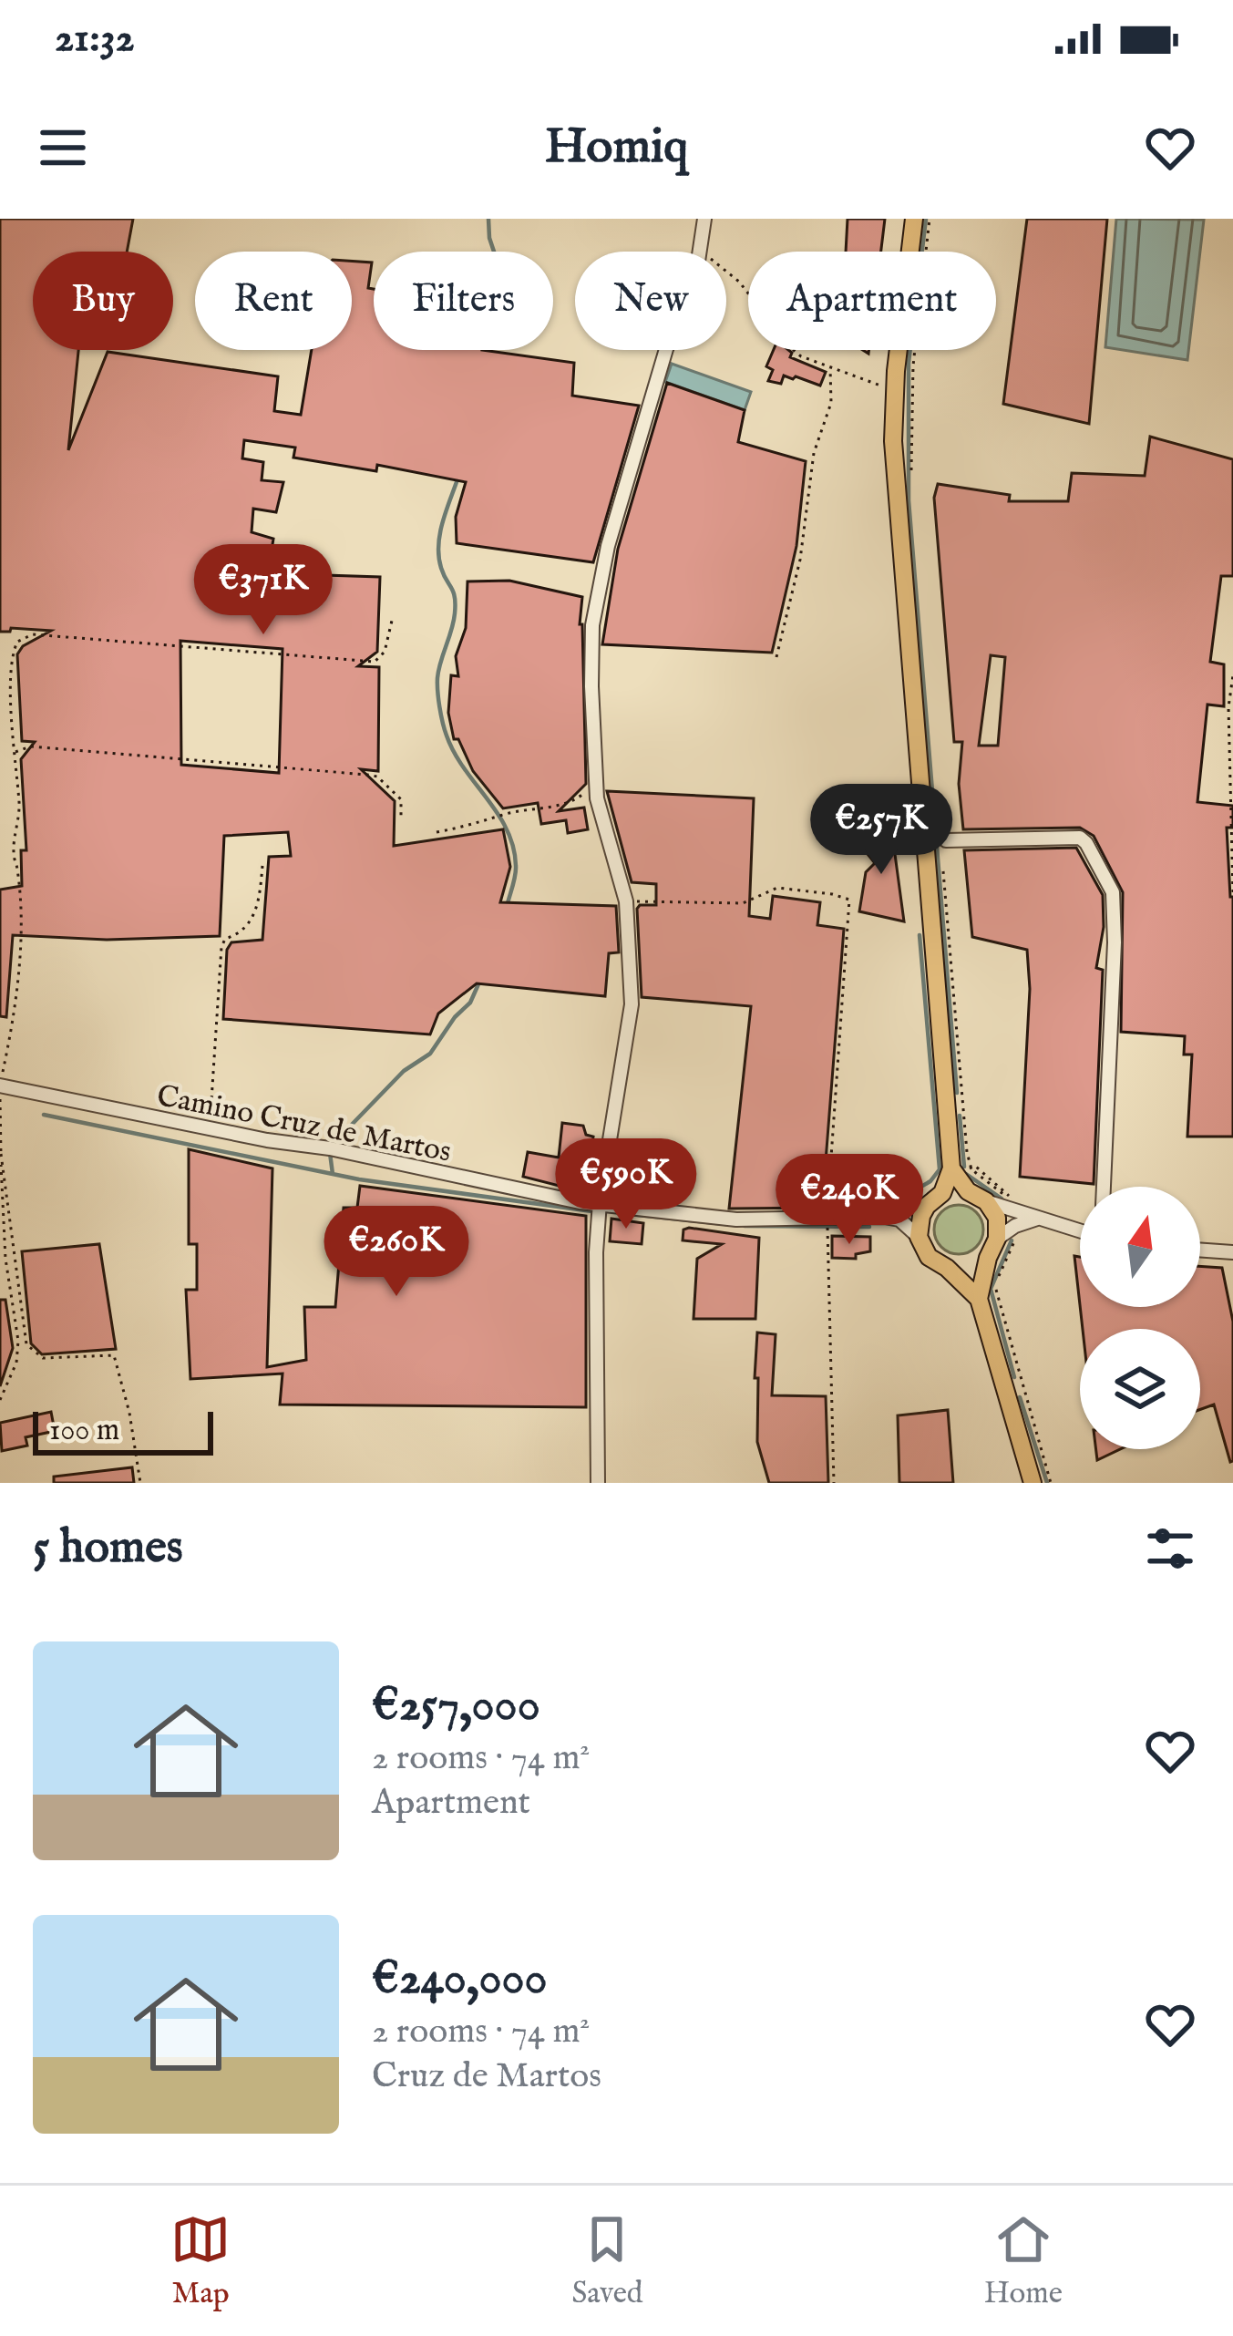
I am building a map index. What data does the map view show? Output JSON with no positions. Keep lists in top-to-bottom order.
{
  "streets": {
    "street": ["Camino Cruz de Martos"]
  },
  "scale_bar": "100 m",
  "north": "top",
  "page": {
    "status": "21:32",
    "header": "Homiq",
    "chip": [
      "Buy",
      "Rent",
      "Filters",
      "New",
      "Apartment"
    ],
    "price": [
      "€371K",
      "€257K",
      "€590K",
      "€240K",
      "€260K"
    ],
    "scale": "100 m",
    "heading": "5 homes",
    "list": [
      {
        "name": "€257,000",
        "note": "2 rooms · 74 m² · Apartment"
      },
      {
        "name": "€240,000",
        "note": "2 rooms · 74 m² · Cruz de Martos"
      }
    ],
    "tabs": ["Map", "Saved", "Home"]
  }
}
